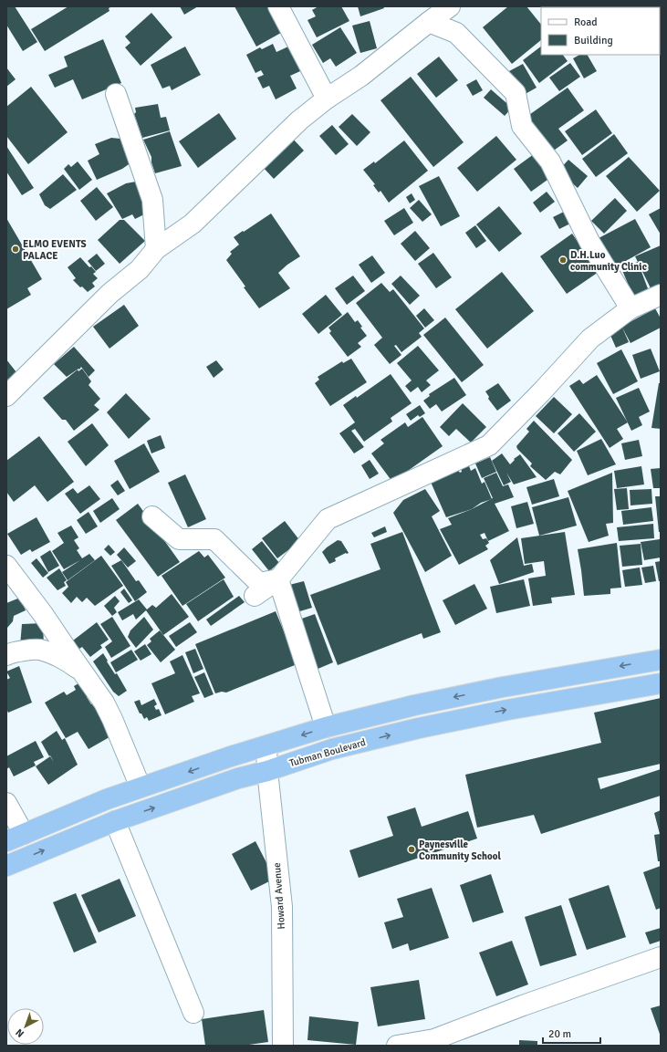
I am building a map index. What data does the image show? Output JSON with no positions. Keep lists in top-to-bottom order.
{
  "streets": {
    "highway": ["Tubman Boulevard"],
    "street": ["Howard Avenue"]
  },
  "crossings": [
    ["Tubman Boulevard", "Howard Avenue"]
  ],
  "places": ["ELMO EVENTS PALACE", "D.H.Luo community Clinic", "Paynesville Community School"],
  "legend": ["Road", "Building"],
  "scale_bar": "20 m",
  "north": "bottom left"
}
